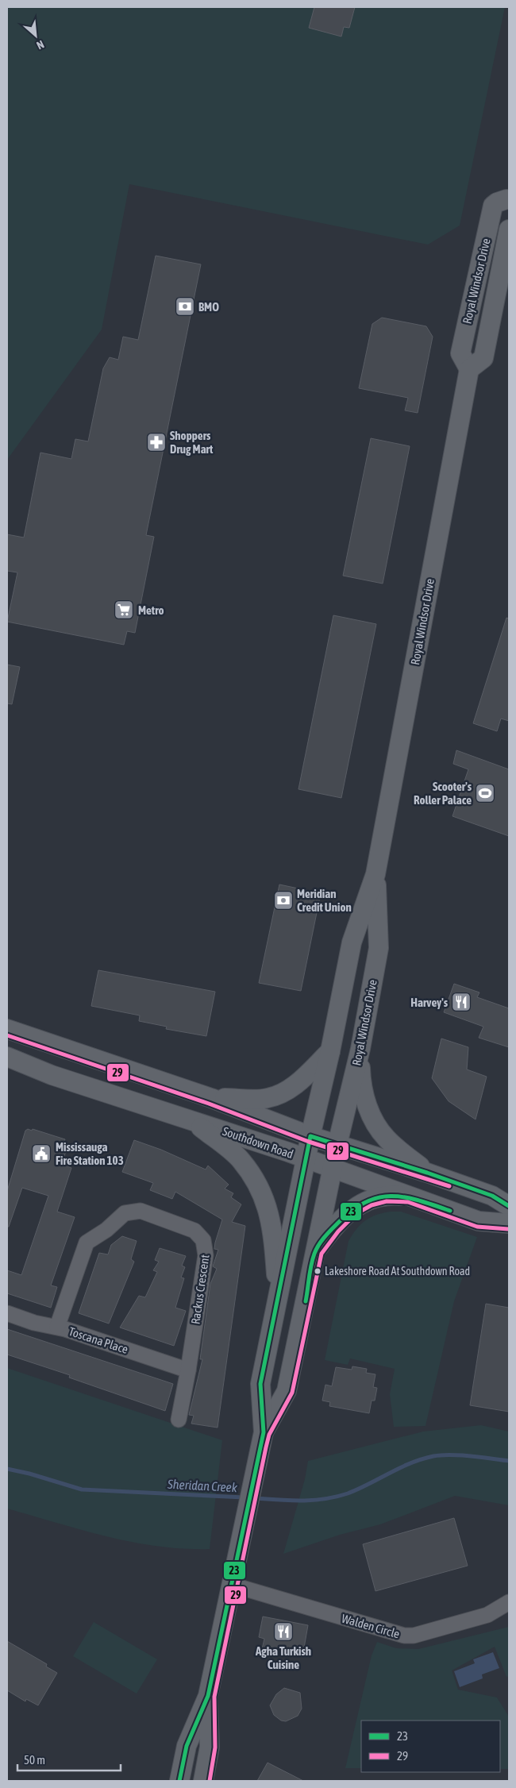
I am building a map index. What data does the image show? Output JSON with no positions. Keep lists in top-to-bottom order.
{
  "streets": {
    "main road": ["Royal Windsor Drive", "Southdown Road"],
    "street": ["Rackus Crescent", "Toscana Place", "Walden Circle"]
  },
  "crossings": [
    ["Royal Windsor Drive", "Southdown Road"],
    ["Rackus Crescent", "Toscana Place"]
  ],
  "water": ["Sheridan Creek"],
  "places": {
    "bank": ["BMO", "Meridian Credit Union"],
    "pharmacy": ["Shoppers Drug Mart"],
    "supermarket": ["Metro"],
    "sports": ["Scooter's Roller Palace"],
    "restaurant": ["Harvey's", "Agha Turkish Cuisine"],
    "public building": ["Mississauga Fire Station 103"],
    "other": ["Lakeshore Road At Southdown Road"]
  },
  "lines": ["transit line 29", "transit line 23"],
  "legend": ["23", "29"],
  "scale_bar": "50 m",
  "north": "bottom right"
}
